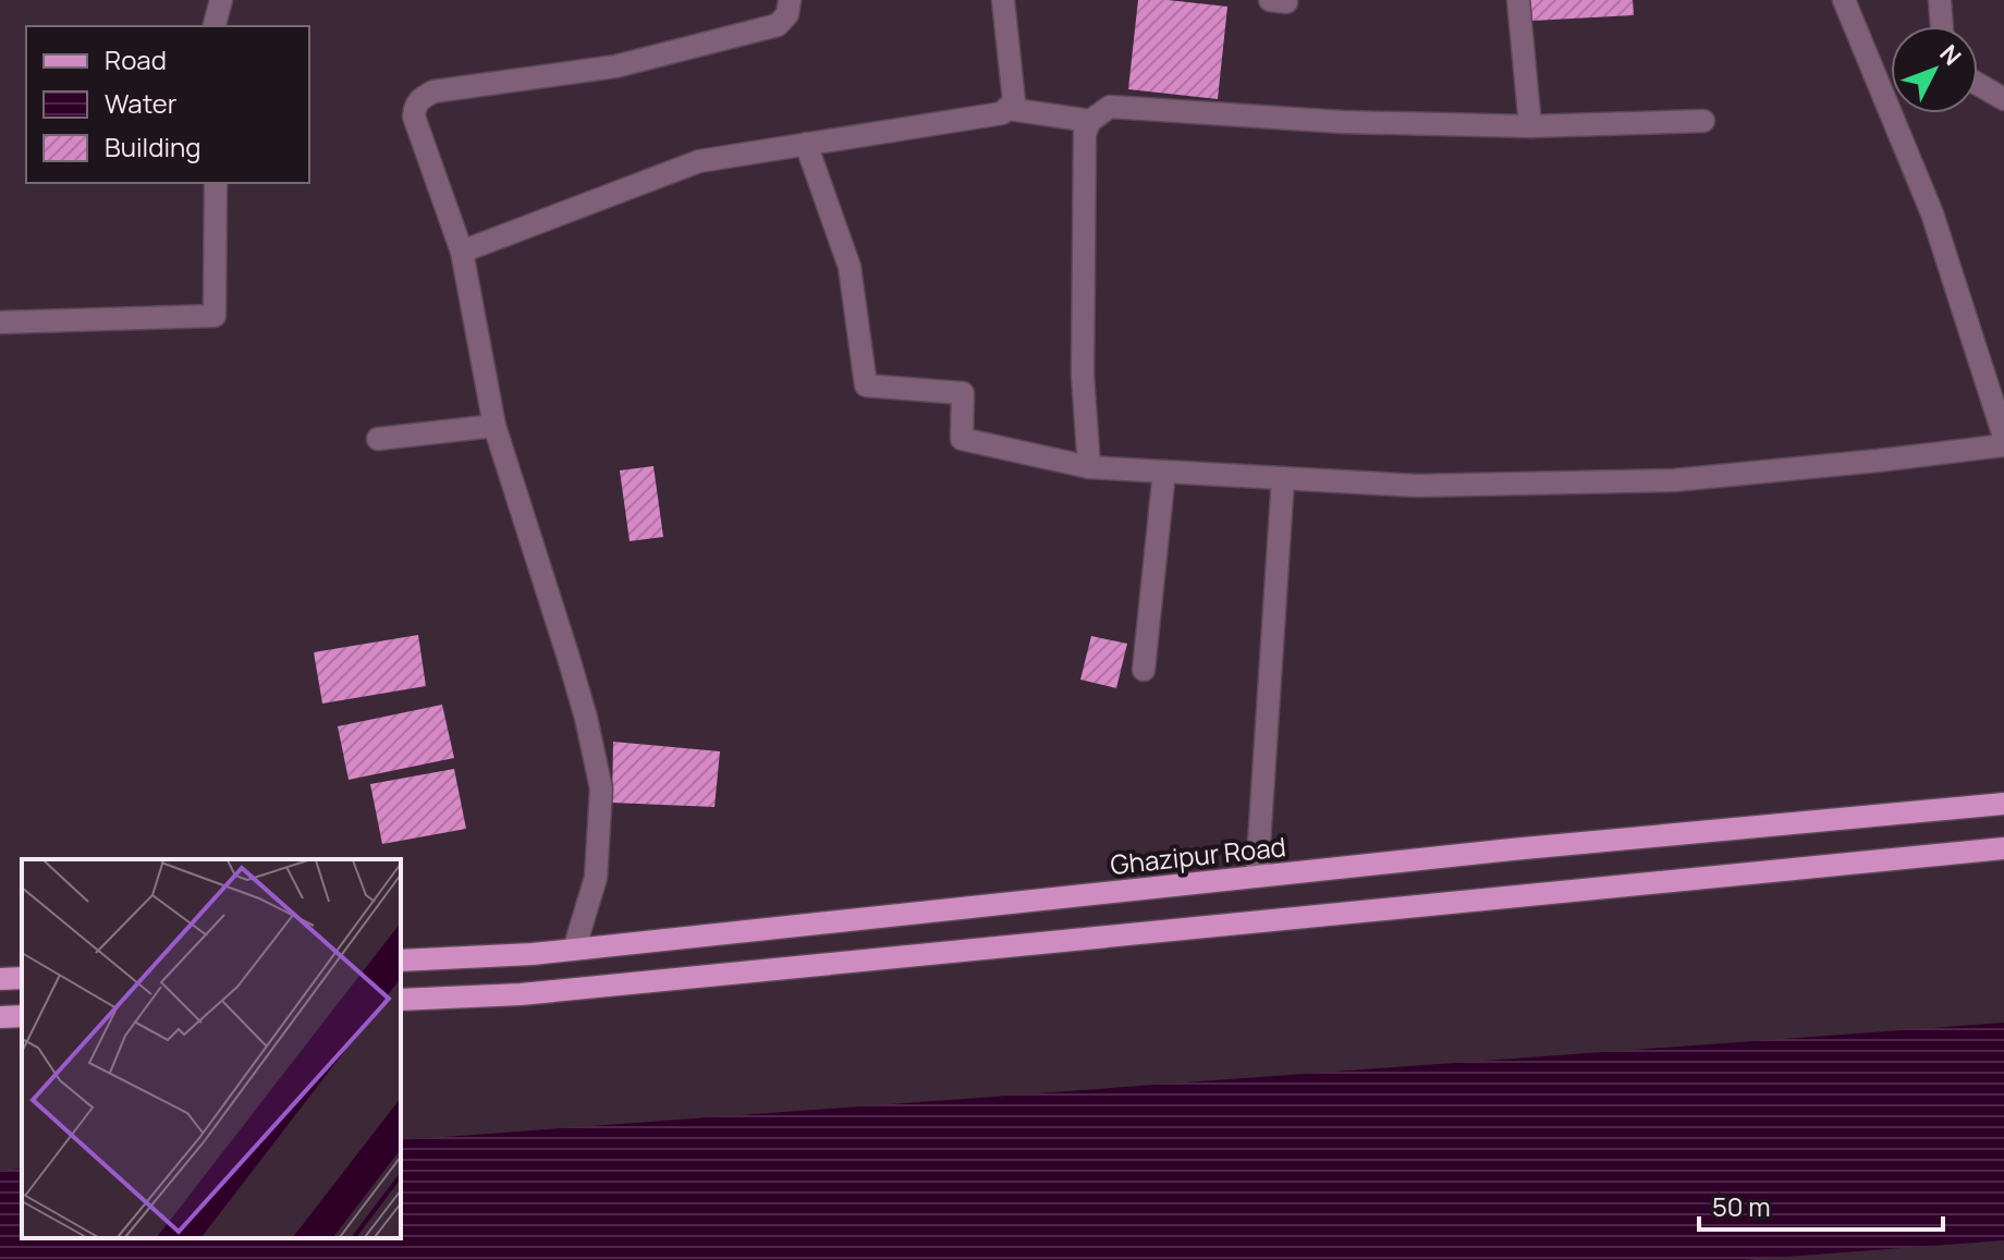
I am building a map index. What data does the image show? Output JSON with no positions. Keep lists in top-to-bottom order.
{
  "streets": {
    "main road": ["Ghazipur Road"]
  },
  "legend": ["Road", "Water", "Building"],
  "scale_bar": "50 m",
  "north": "top right"
}
